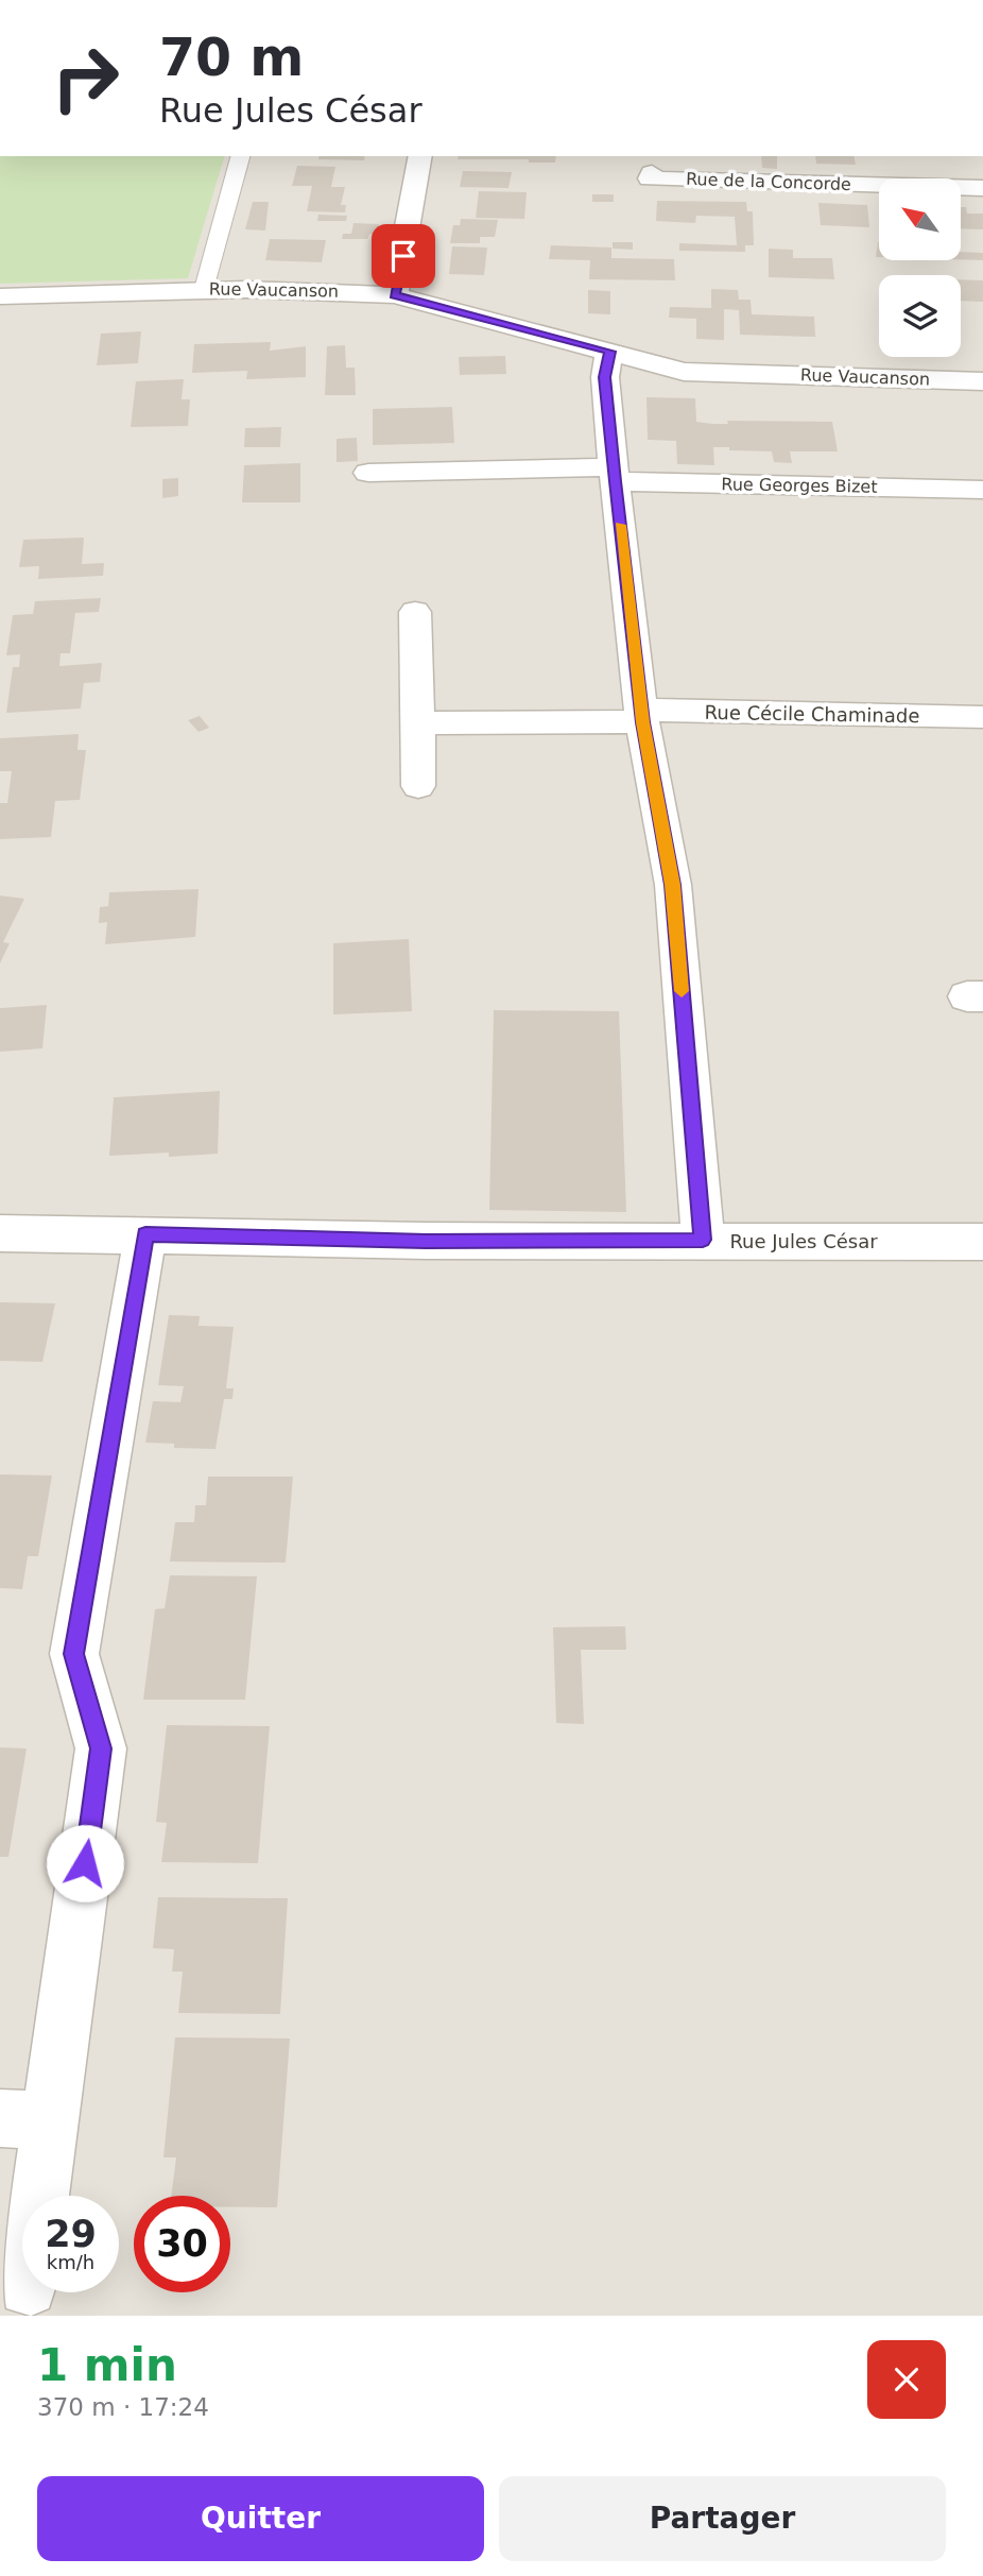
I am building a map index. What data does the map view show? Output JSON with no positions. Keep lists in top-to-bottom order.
{
  "streets": {
    "street": [
      "Rue de la Concorde",
      "Rue Vaucanson",
      "Rue Georges Bizet",
      "Rue Cécile Chaminade",
      "Rue Jules César"
    ]
  },
  "north": "top left",
  "page": {
    "turn": ["70 m", "Rue Jules César"],
    "speed": "29 km/h",
    "limit": "30",
    "heading": ["1 min", "370 m · 17:24"],
    "buttons": ["Quitter", "Partager"]
  }
}
